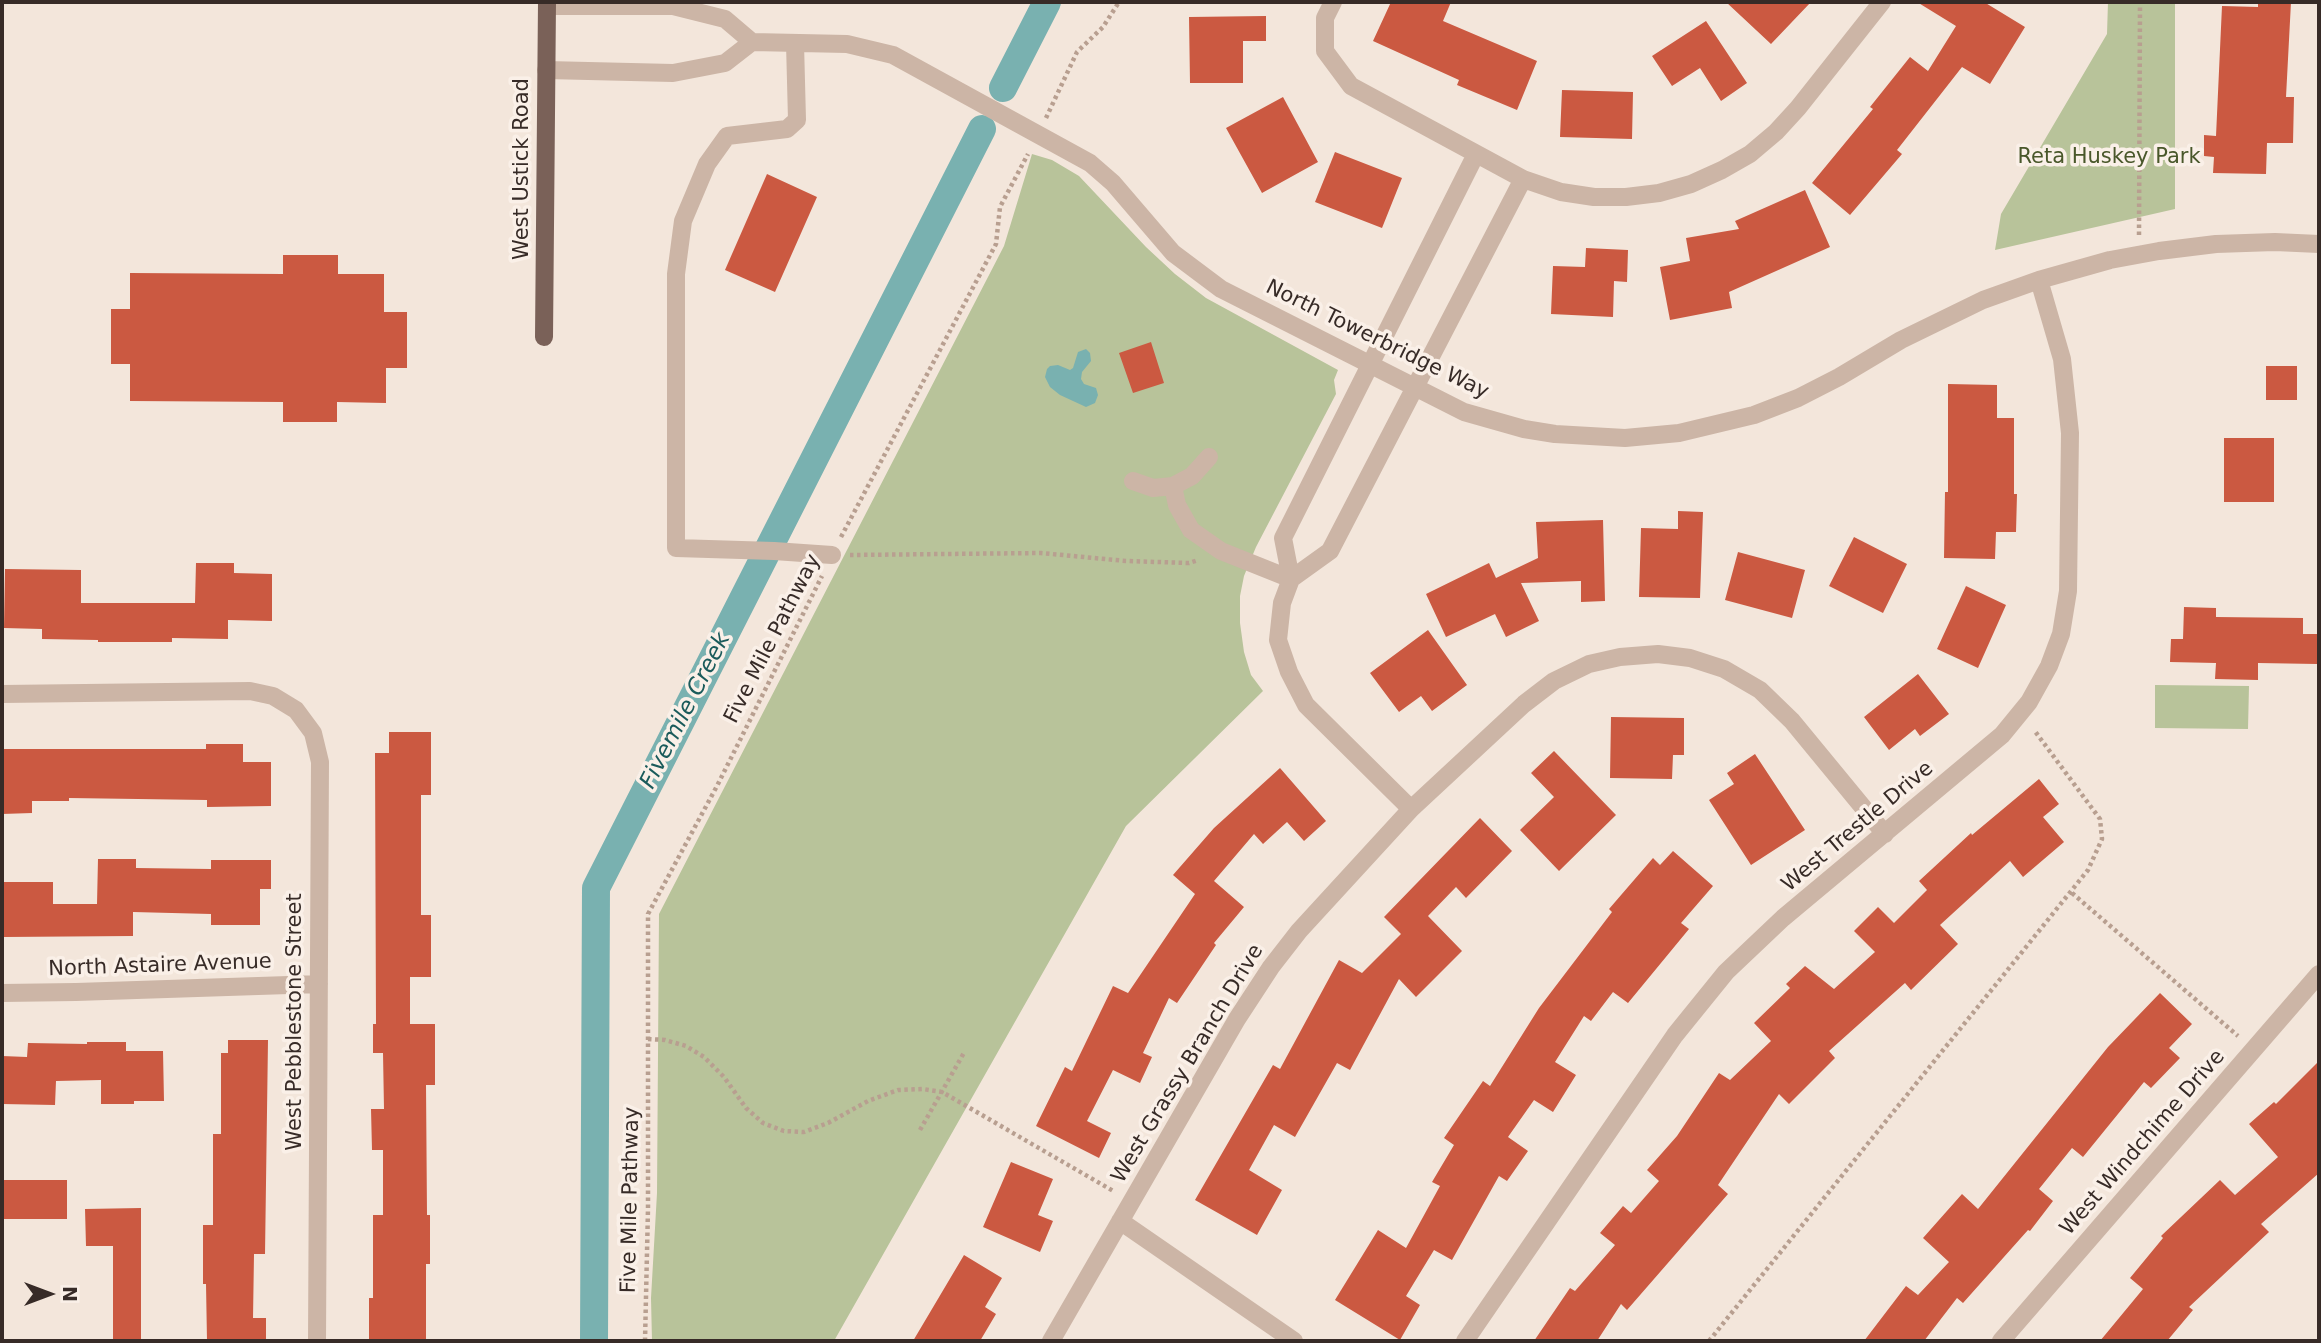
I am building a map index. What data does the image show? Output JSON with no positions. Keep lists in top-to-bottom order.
{
  "streets": {
    "main road": ["West Ustick Road"],
    "street": [
      "North Towerbridge Way",
      "West Trestle Drive",
      "North Astaire Avenue",
      "West Pebblestone Street",
      "West Grassy Branch Drive",
      "West Windchime Drive"
    ],
    "path": ["Five Mile Pathway"]
  },
  "crossings": [
    ["North Towerbridge Way", "Five Mile Pathway"],
    ["North Towerbridge Way", "West Trestle Drive"],
    ["West Trestle Drive", "West Grassy Branch Drive"],
    ["North Astaire Avenue", "West Pebblestone Street"]
  ],
  "water": ["Fivemile Creek"],
  "parks": ["Reta Huskey Park"],
  "north": "right"
}
